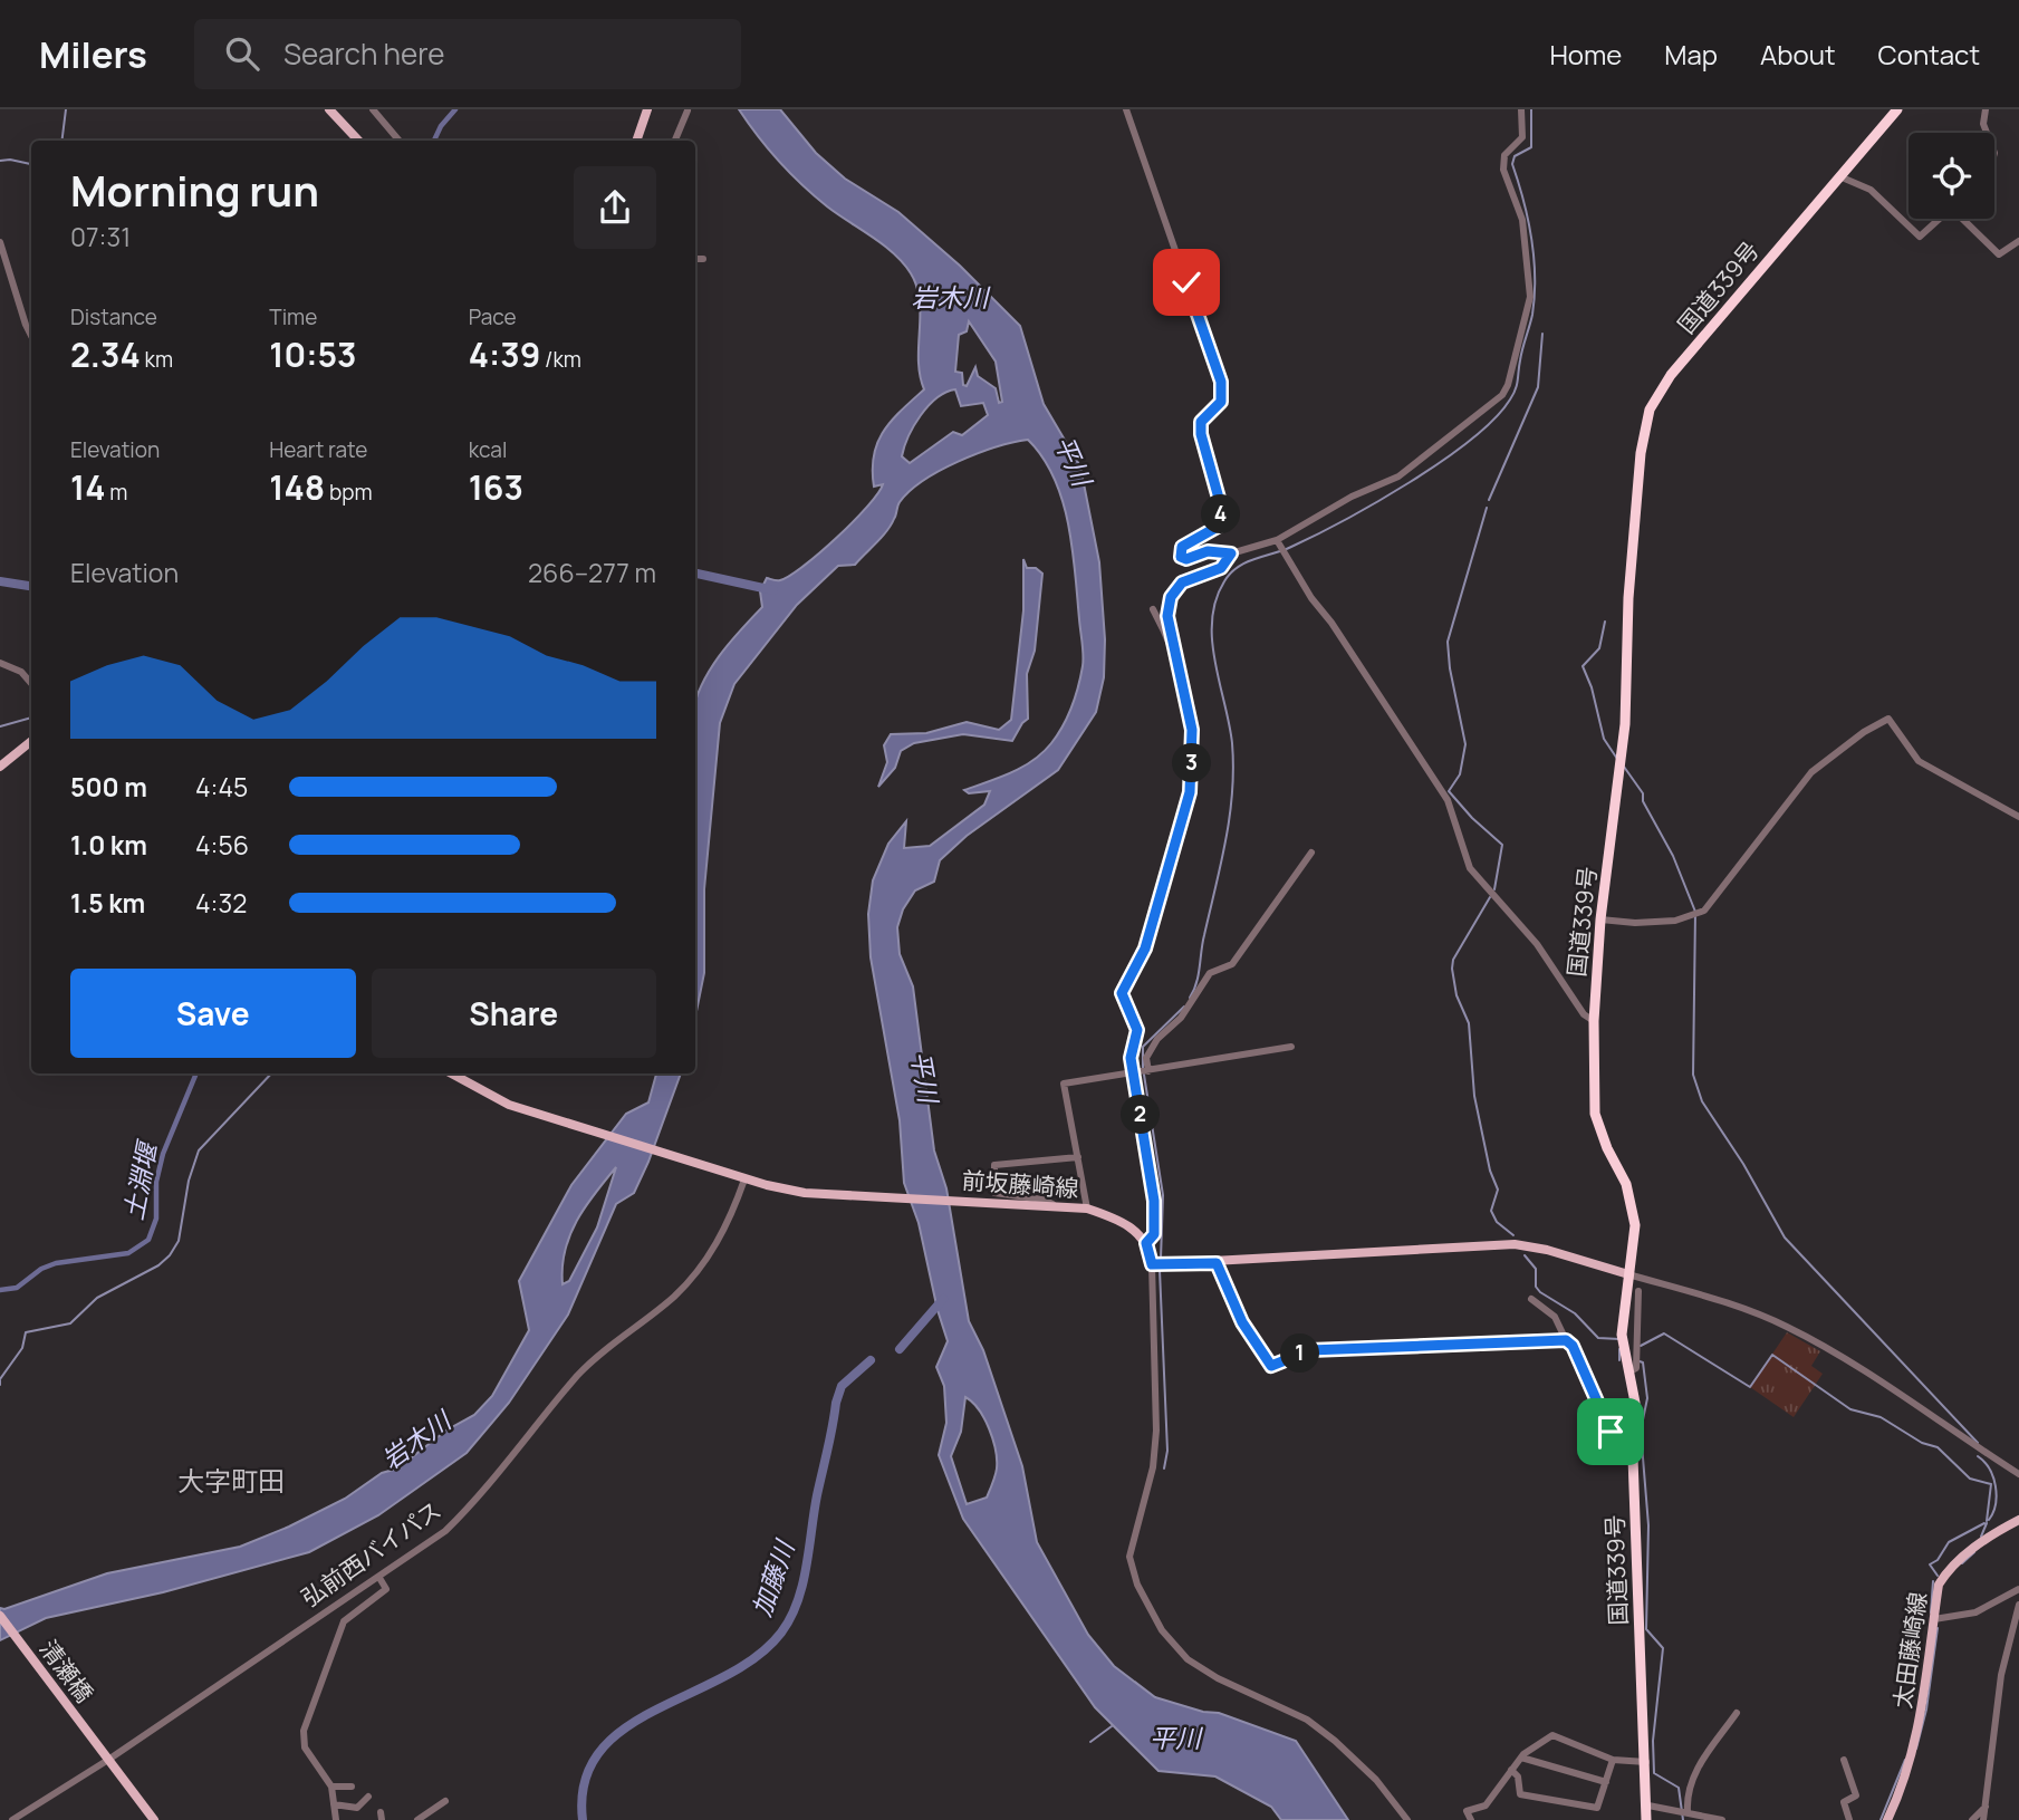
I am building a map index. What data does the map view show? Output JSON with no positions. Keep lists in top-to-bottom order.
{
  "streets": {
    "highway": ["国道339号"],
    "main road": ["前坂藤崎線", "太田藤崎線", "清瀬橋"],
    "street": ["弘前西バイパス"]
  },
  "crossings": [
    ["前坂藤崎線", "弘前西バイパス"],
    ["弘前西バイパス", "清瀬橋"]
  ],
  "districts": ["大字町田"],
  "water": [
    "岩木川",
    "平川",
    "土淵堰",
    "加藤川"
  ],
  "page": {
    "header": "Milers",
    "search": "Search here",
    "nav": [
      "Home",
      "Map",
      "About",
      "Contact"
    ],
    "heading": ["Morning run", "07:31"],
    "stats": [
      ["Distance", "2.34 km"],
      ["Time", "10:53"],
      ["Pace", "4:39 /km"],
      ["Elevation", "14 m"],
      ["Heart rate", "148 bpm"],
      ["kcal", "163"]
    ],
    "pins": [
      "4",
      "3",
      "2",
      "1"
    ],
    "chart": ["Elevation", "266–277 m"],
    "list": [
      {
        "name": "500 m",
        "note": "4:45"
      },
      {
        "name": "1.0 km",
        "note": "4:56"
      },
      {
        "name": "1.5 km",
        "note": "4:32"
      }
    ],
    "buttons": ["Save", "Share"]
  }
}
